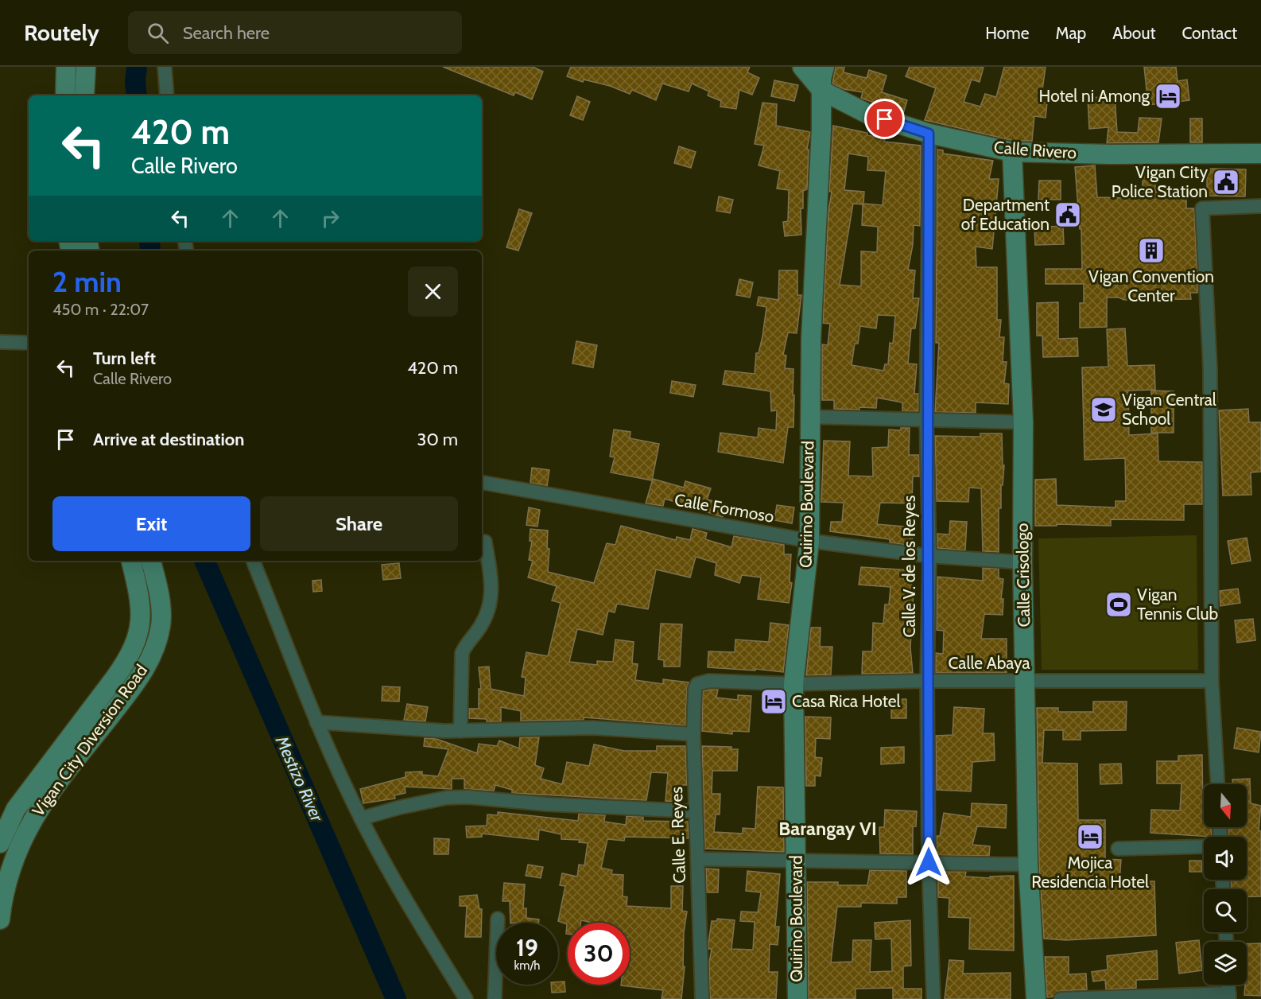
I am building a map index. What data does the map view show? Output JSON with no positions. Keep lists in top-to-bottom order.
{
  "streets": {
    "main road": [
      "Calle Rivero",
      "Quirino Boulevard",
      "Calle Crisologo",
      "Vigan City Diversion Road"
    ],
    "street": [
      "Calle Formoso",
      "Calle V. de los Reyes",
      "Calle Abaya",
      "Calle E. Reyes"
    ]
  },
  "crossings": [
    ["Calle Rivero", "Quirino Boulevard"],
    ["Calle Rivero", "Calle V. de los Reyes"],
    ["Calle Rivero", "Calle Crisologo"],
    ["Quirino Boulevard", "Calle Formoso"],
    ["Quirino Boulevard", "Calle Abaya"],
    ["Calle Formoso", "Calle V. de los Reyes"],
    ["Calle Formoso", "Calle Crisologo"],
    ["Calle V. de los Reyes", "Calle Abaya"],
    ["Calle Crisologo", "Calle Abaya"],
    ["Calle Abaya", "Calle E. Reyes"]
  ],
  "districts": ["Barangay VI"],
  "water": ["Mestizo River"],
  "places": {
    "hotel": ["Hotel ni Among", "Casa Rica Hotel", "Mojica Residencia Hotel"],
    "public building": ["Vigan City Police Station", "Department of Education"],
    "building": ["Vigan Convention Center"],
    "school or university": ["Vigan Central School"],
    "sports": ["Vigan Tennis Club"]
  },
  "north": "bottom",
  "page": {
    "header": "Routely",
    "search": "Search here",
    "nav": [
      "Home",
      "Map",
      "About",
      "Contact"
    ],
    "turn": ["420 m", "Calle Rivero"],
    "heading": ["2 min", "450 m · 22:07"],
    "list": [
      {
        "name": "Turn left",
        "note": "Calle Rivero",
        "value": "420 m"
      },
      {
        "name": "Arrive at destination",
        "value": "30 m"
      }
    ],
    "buttons": ["Exit", "Share"],
    "speed": "19 km/h",
    "limit": "30"
  }
}
